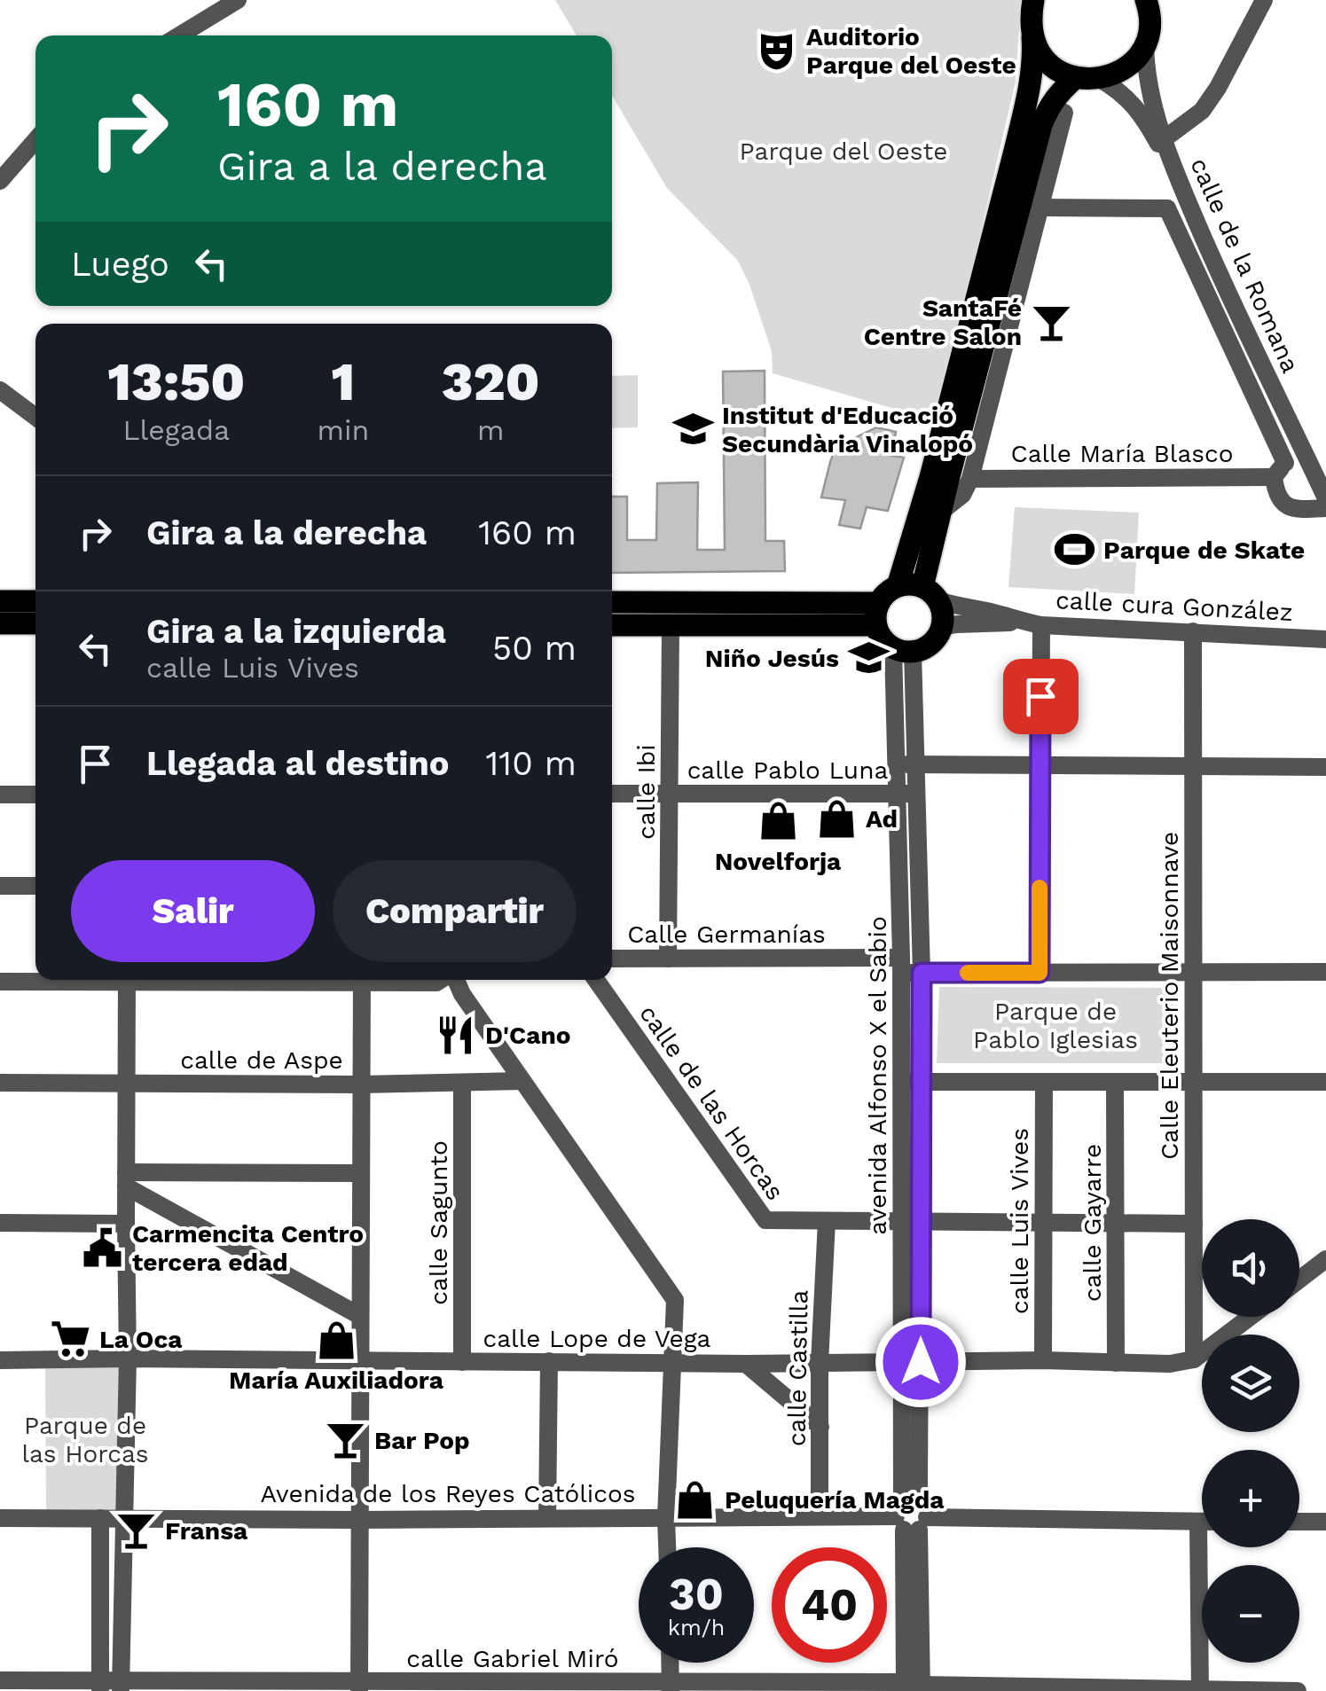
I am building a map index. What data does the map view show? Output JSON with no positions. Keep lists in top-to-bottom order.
{
  "streets": {
    "street": [
      "calle de la Romana",
      "Calle María Blasco",
      "calle cura González",
      "calle Pablo Luna",
      "calle Ibi",
      "Calle Germanías",
      "Calle Eleuterio Maisonnave",
      "calle de Aspe",
      "avenida Alfonso X el Sabio",
      "calle de las Horcas",
      "calle Luis Vives",
      "calle Sagunto",
      "calle Gayarre",
      "calle Lope de Vega",
      "calle Castilla",
      "Avenida de los Reyes Católicos",
      "calle Gabriel Miró"
    ]
  },
  "crossings": [
    ["calle cura González", "Calle Eleuterio Maisonnave"],
    ["calle cura González", "avenida Alfonso X el Sabio"],
    ["calle Pablo Luna", "calle Ibi"],
    ["calle Pablo Luna", "avenida Alfonso X el Sabio"],
    ["calle Ibi", "Calle Germanías"],
    ["Calle Germanías", "Calle Eleuterio Maisonnave"],
    ["Calle Germanías", "avenida Alfonso X el Sabio"],
    ["Calle Eleuterio Maisonnave", "calle de las Horcas"],
    ["Calle Eleuterio Maisonnave", "calle Lope de Vega"],
    ["calle de Aspe", "calle Sagunto"],
    ["avenida Alfonso X el Sabio", "calle de las Horcas"],
    ["avenida Alfonso X el Sabio", "calle Lope de Vega"],
    ["avenida Alfonso X el Sabio", "Avenida de los Reyes Católicos"],
    ["avenida Alfonso X el Sabio", "calle Gabriel Miró"],
    ["calle de las Horcas", "calle Luis Vives"],
    ["calle de las Horcas", "calle Gayarre"],
    ["calle de las Horcas", "calle Castilla"],
    ["calle Luis Vives", "calle Lope de Vega"],
    ["calle Sagunto", "calle Lope de Vega"],
    ["calle Gayarre", "calle Lope de Vega"],
    ["calle Lope de Vega", "calle Castilla"],
    ["calle Castilla", "Avenida de los Reyes Católicos"]
  ],
  "parks": ["Parque del Oeste", "Parque de Pablo Iglesias", "Parque de las Horcas"],
  "places": {
    "theatre": ["Auditorio Parque del Oeste"],
    "bar": ["SantaFé Centre Salon", "Bar Pop", "Fransa"],
    "school or university": ["Institut d'Educació Secundària Vinalopó", "Niño Jesús"],
    "sports": ["Parque de Skate"],
    "shop": [
      "Ad",
      "Novelforja",
      "María Auxiliadora",
      "Peluquería Magda"
    ],
    "restaurant": ["D'Cano"],
    "public building": ["Carmencita Centro tercera edad"],
    "supermarket": ["La Oca"]
  },
  "page": {
    "turn": ["160 m", "Gira a la derecha"],
    "then": "Luego",
    "eta": [
      "13:50",
      "Llegada",
      "1",
      "min",
      "320",
      "m"
    ],
    "list": [
      {
        "name": "Gira a la derecha",
        "value": "160 m"
      },
      {
        "name": "Gira a la izquierda",
        "note": "calle Luis Vives",
        "value": "50 m"
      },
      {
        "name": "Llegada al destino",
        "value": "110 m"
      }
    ],
    "buttons": ["Salir", "Compartir"],
    "map_buttons": ["+", "−"],
    "speed": "30 km/h",
    "limit": "40"
  }
}
